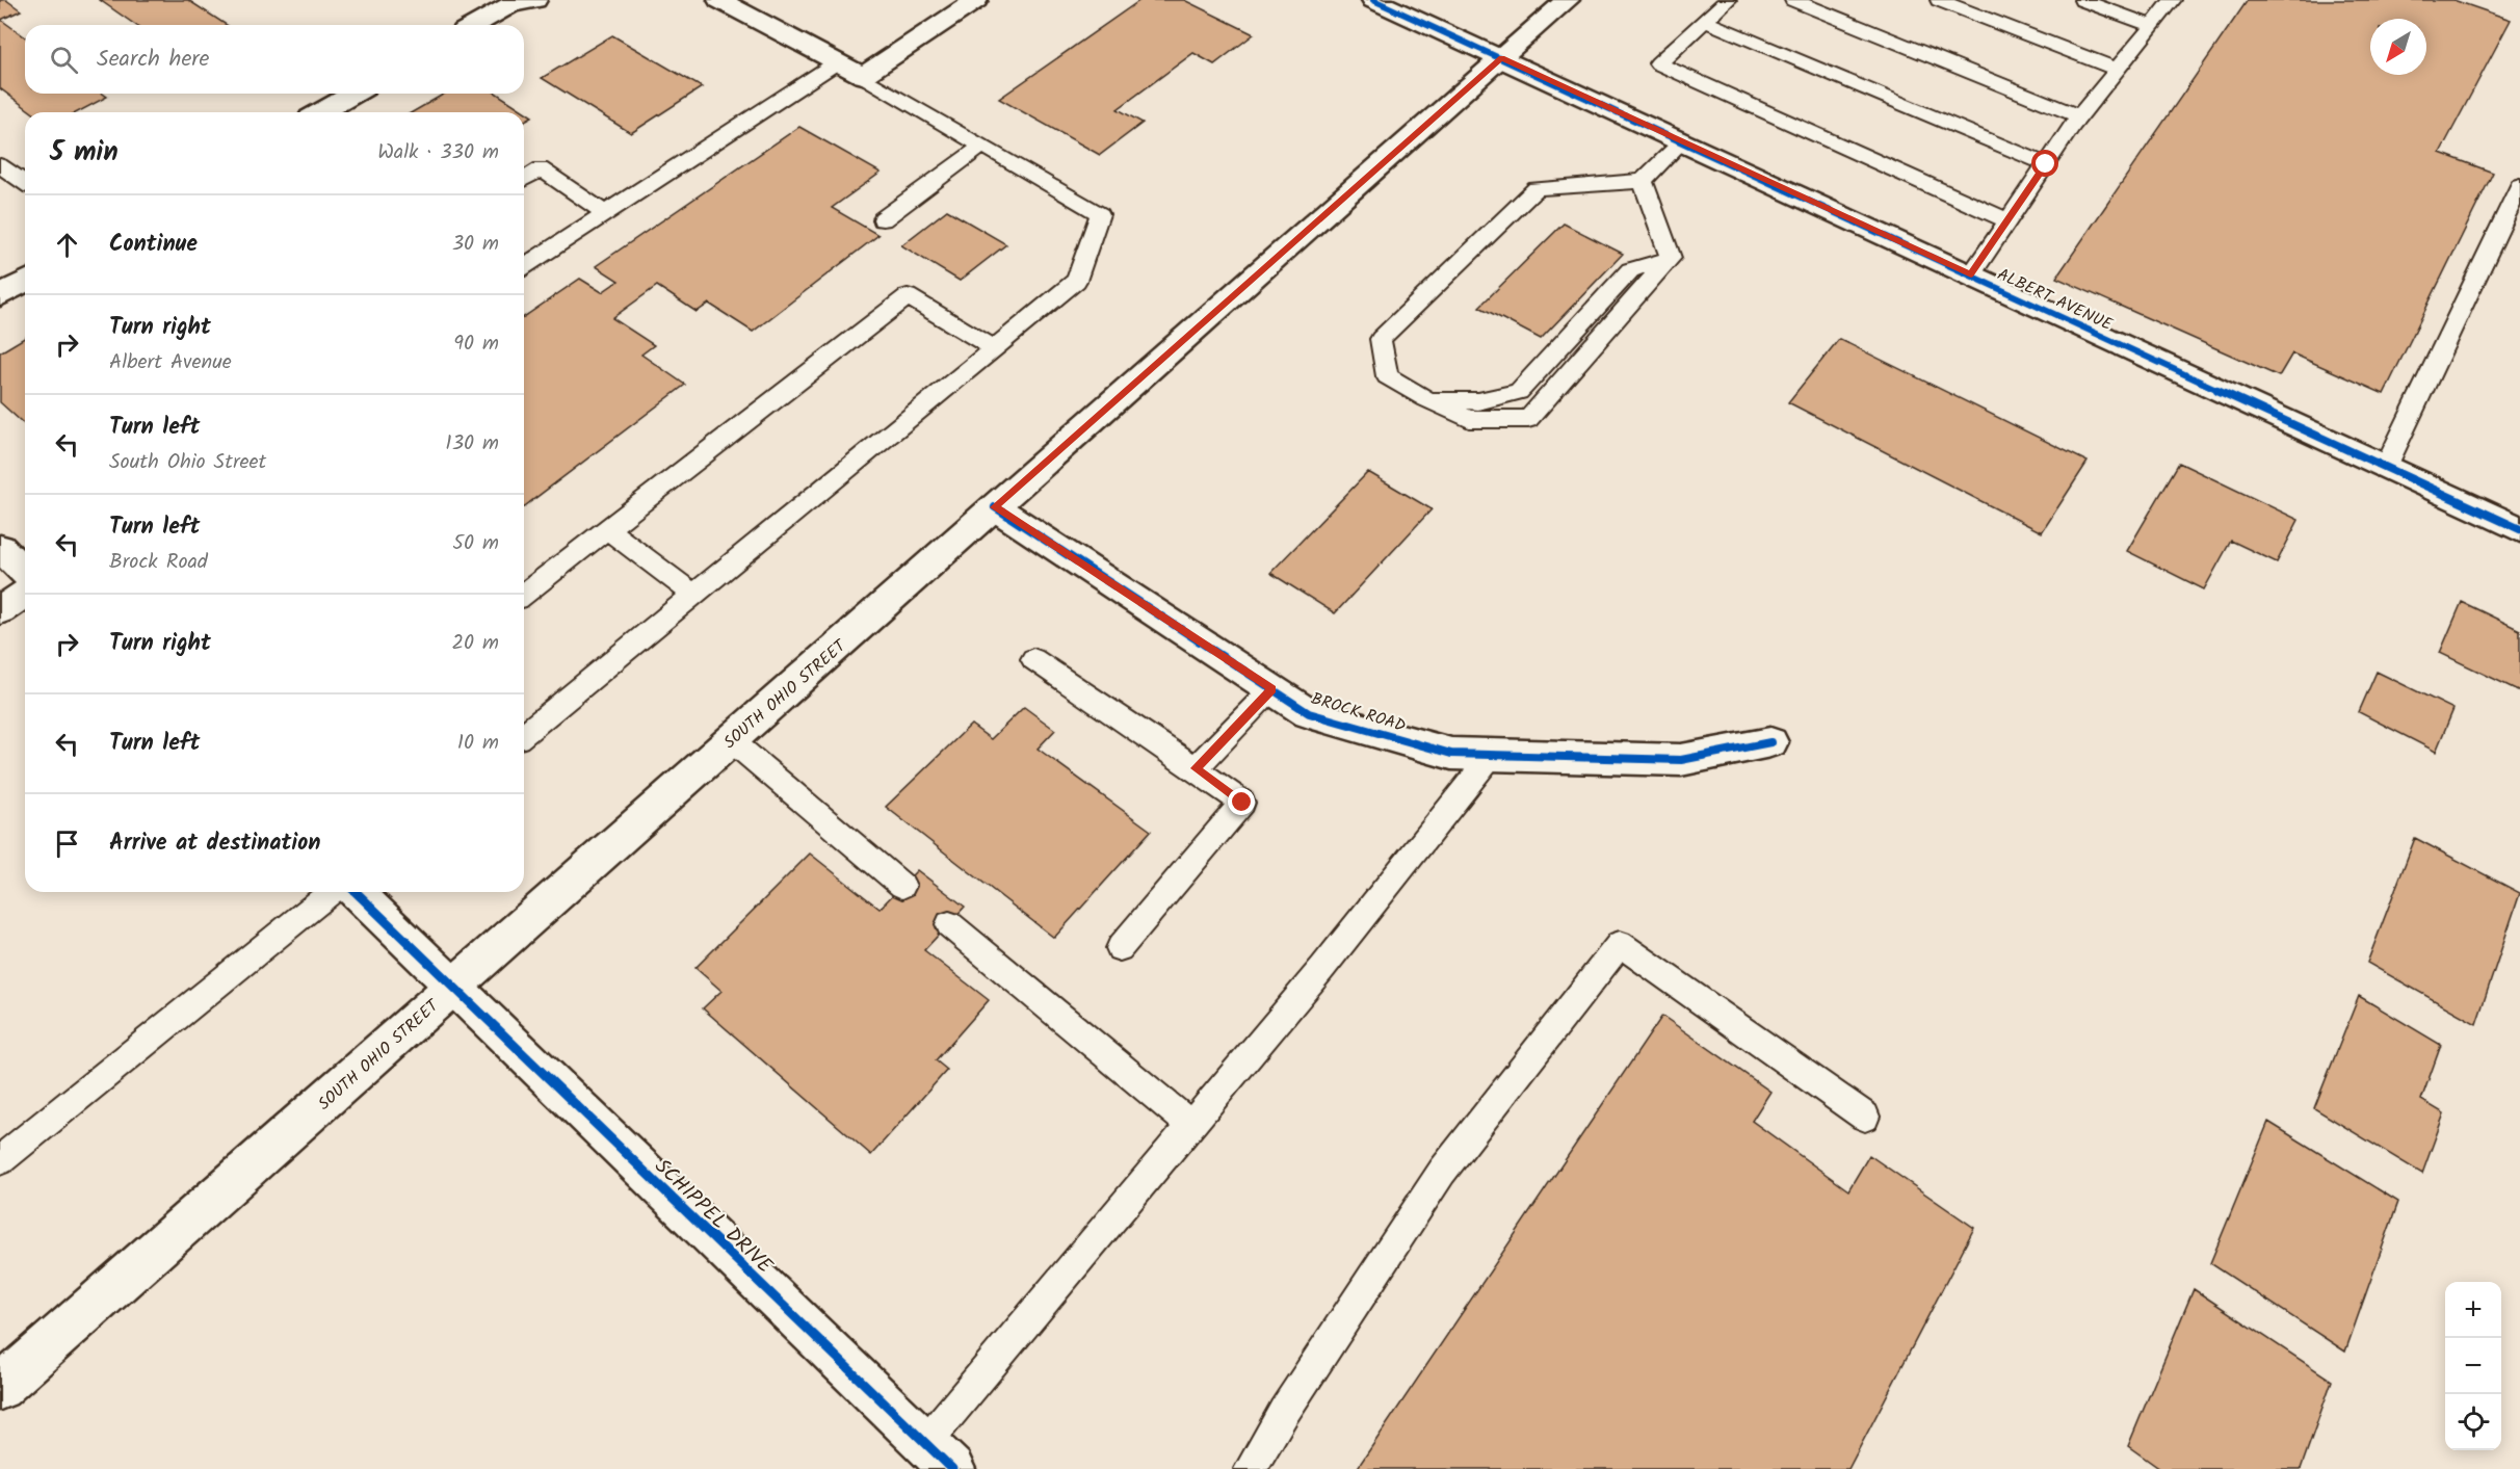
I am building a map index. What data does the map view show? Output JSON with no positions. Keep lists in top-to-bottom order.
{
  "streets": {
    "street": [
      "ALBERT AVENUE",
      "SOUTH OHIO STREET",
      "BROCK ROAD",
      "SCHIPPEL DRIVE"
    ]
  },
  "crossings": [
    ["ALBERT AVENUE", "SOUTH OHIO STREET"],
    ["SOUTH OHIO STREET", "BROCK ROAD"],
    ["SOUTH OHIO STREET", "SCHIPPEL DRIVE"]
  ],
  "north": "bottom left",
  "page": {
    "search": "Search here",
    "heading": ["5 min", "Walk · 330 m"],
    "list": [
      ["Continue", "30 m"],
      ["Turn right", "Albert Avenue", "90 m"],
      ["Turn left", "South Ohio Street", "130 m"],
      ["Turn left", "Brock Road", "50 m"],
      ["Turn right", "20 m"],
      ["Turn left", "10 m"],
      "Arrive at destination"
    ],
    "map_buttons": ["+", "−"]
  }
}
